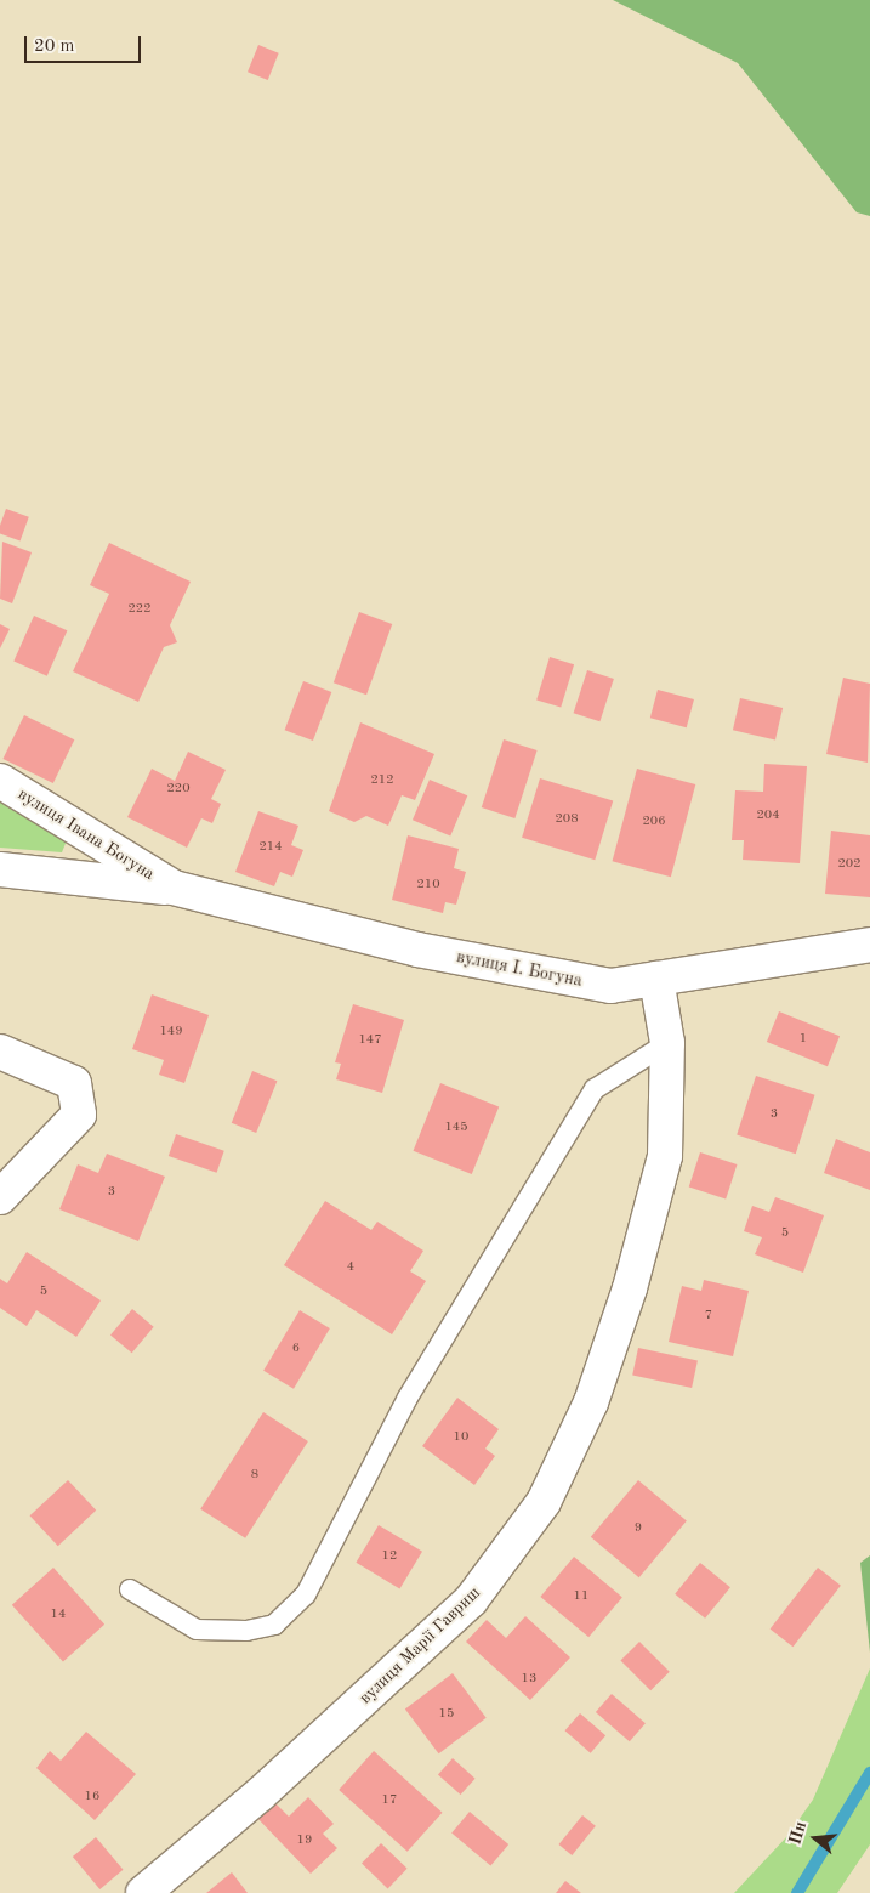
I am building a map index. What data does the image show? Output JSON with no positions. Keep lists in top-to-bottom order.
{
  "streets": {
    "street": ["вулиця Івана Богуна", "вулиця І. Богуна", "вулиця Марії Гавриш"]
  },
  "crossings": [
    ["вулиця Івана Богуна", "вулиця І. Богуна"],
    ["вулиця І. Богуна", "вулиця Марії Гавриш"]
  ],
  "house_numbers": [
    "222",
    "212",
    "220",
    "204",
    "208",
    "206",
    "214",
    "202",
    "210",
    "149",
    "1",
    "147",
    "3",
    "145",
    "3",
    "5",
    "4",
    "5",
    "7",
    "6",
    "10",
    "8",
    "9",
    "12",
    "11",
    "14",
    "13",
    "15",
    "16",
    "17",
    "19"
  ],
  "scale_bar": "20 m",
  "north": "left"
}
